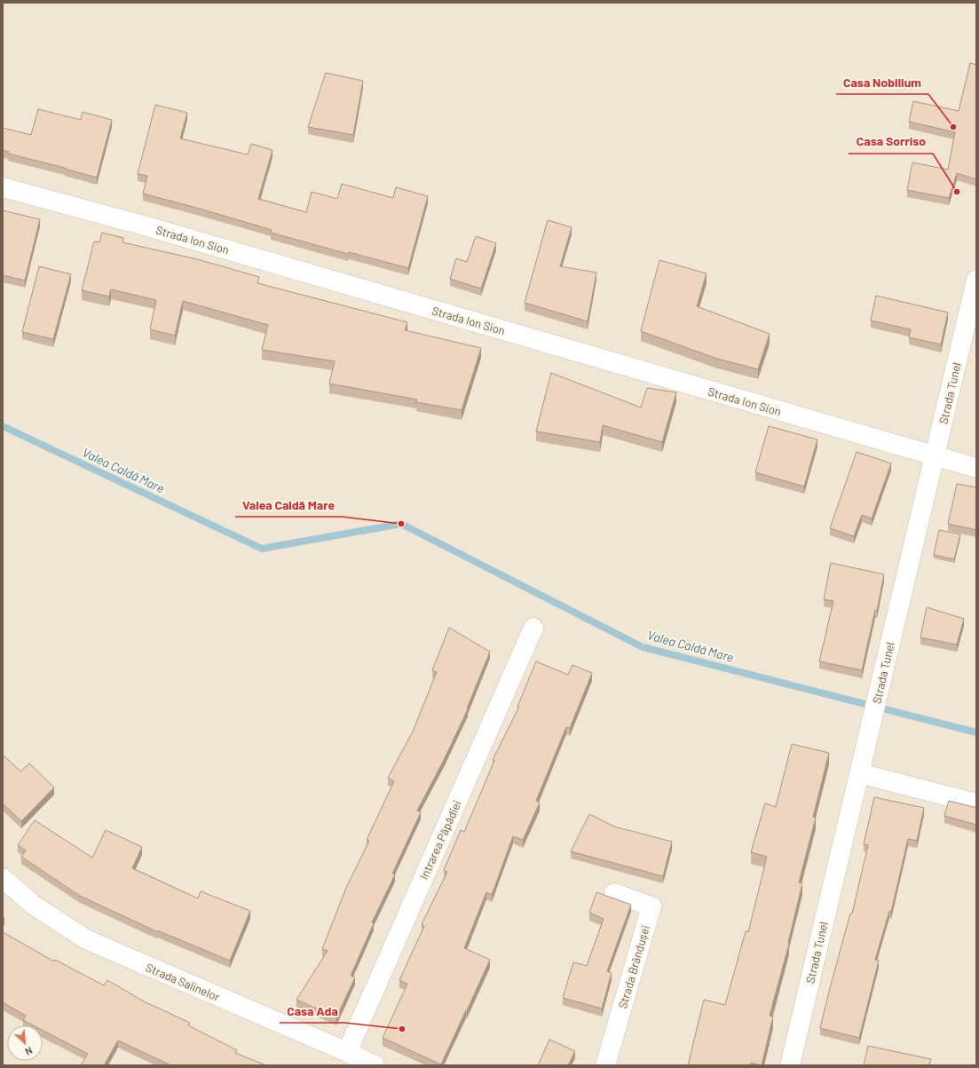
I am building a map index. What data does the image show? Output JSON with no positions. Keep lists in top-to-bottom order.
{
  "streets": {
    "street": [
      "Strada Ion Sion",
      "Strada Tunel",
      "Intrarea Păpădiei",
      "Strada Brândușei",
      "Strada Salinelor"
    ]
  },
  "crossings": [
    ["Strada Ion Sion", "Strada Tunel"],
    ["Intrarea Păpădiei", "Strada Salinelor"]
  ],
  "water": ["Valea Caldă Mare"],
  "places": [
    "Casa Nobilium",
    "Casa Sorriso",
    "Valea Caldă Mare",
    "Casa Ada"
  ],
  "north": "bottom right"
}
